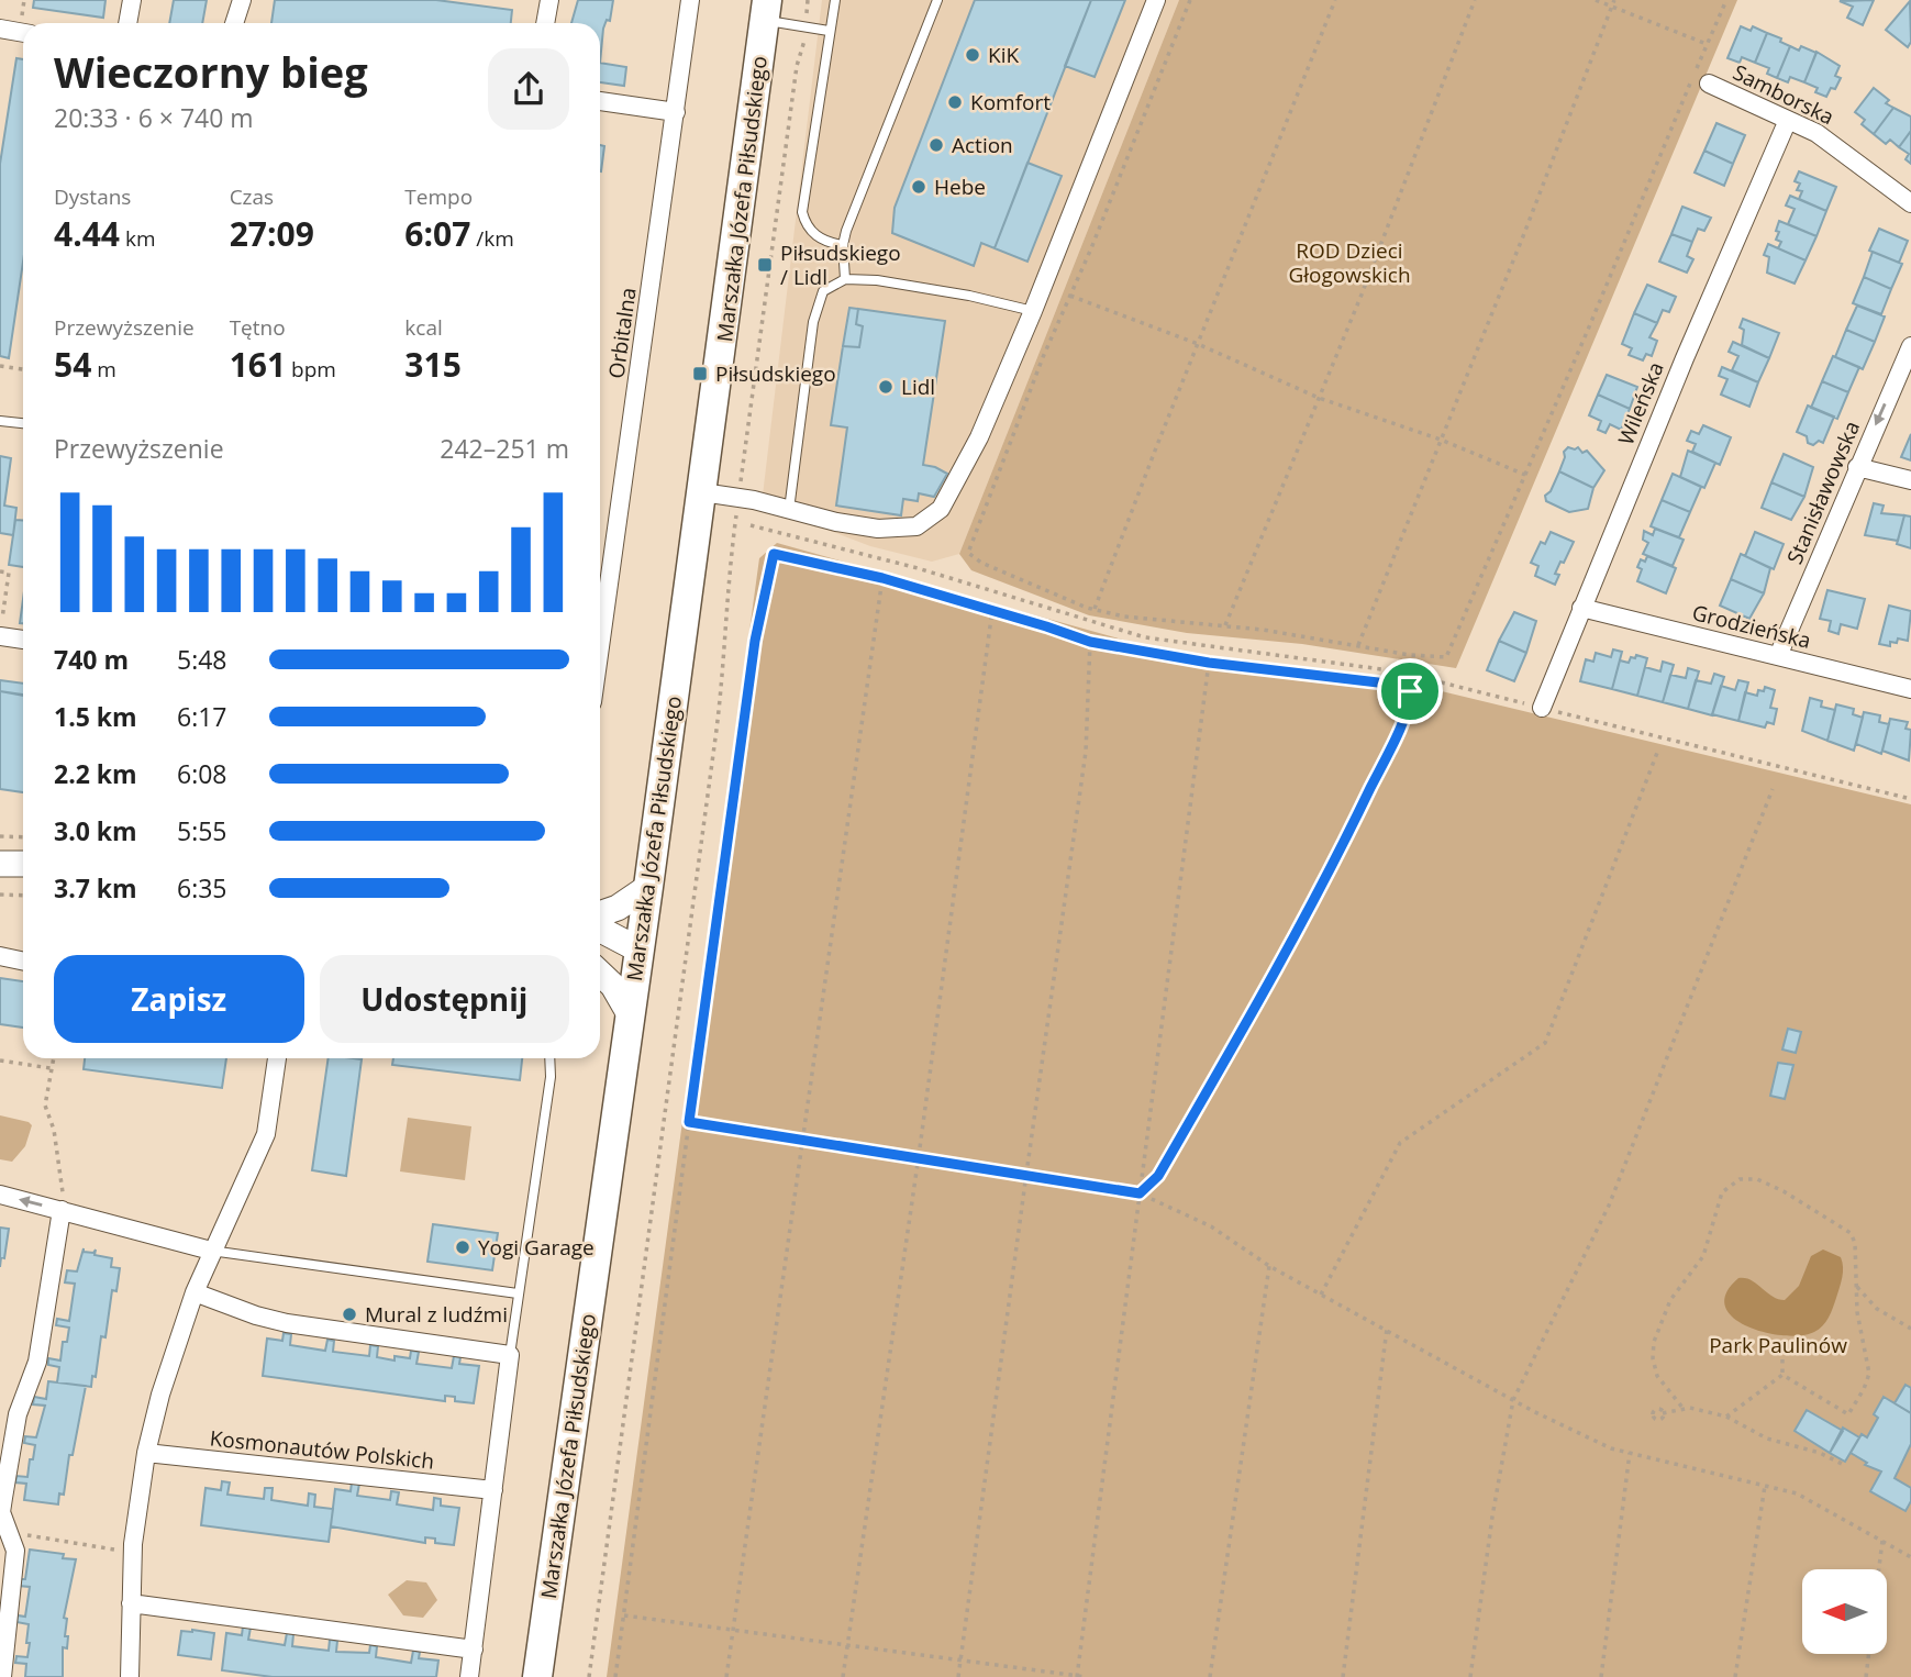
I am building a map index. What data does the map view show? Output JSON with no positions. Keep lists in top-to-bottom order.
{
  "streets": {
    "main road": ["Marszałka Józefa Piłsudskiego"],
    "street": [
      "Samborska",
      "Orbitalna",
      "Wileńska",
      "Stanisławowska",
      "Grodzieńska",
      "Kosmonautów Polskich"
    ]
  },
  "crossings": [
    ["Samborska", "Wileńska"],
    ["Wileńska", "Grodzieńska"],
    ["Stanisławowska", "Grodzieńska"]
  ],
  "one_way": ["Stanisławowska"],
  "parks": ["ROD Dzieci Głogowskich", "Park Paulinów"],
  "places": {
    "other": [
      "KiK",
      "Komfort",
      "Action",
      "Hebe",
      "Lidl",
      "Yogi Garage",
      "Mural z ludźmi"
    ],
    "transit": ["Piłsudskiego / Lidl", "Piłsudskiego"]
  },
  "north": "left",
  "page": {
    "heading": ["Wieczorny bieg", "20:33 · 6 × 740 m"],
    "stats": [
      ["Dystans", "4.44 km"],
      ["Czas", "27:09"],
      ["Tempo", "6:07 /km"],
      ["Przewyższenie", "54 m"],
      ["Tętno", "161 bpm"],
      ["kcal", "315"]
    ],
    "chart": ["Przewyższenie", "242–251 m"],
    "list": [
      {
        "name": "740 m",
        "note": "5:48"
      },
      {
        "name": "1.5 km",
        "note": "6:17"
      },
      {
        "name": "2.2 km",
        "note": "6:08"
      },
      {
        "name": "3.0 km",
        "note": "5:55"
      },
      {
        "name": "3.7 km",
        "note": "6:35"
      }
    ],
    "buttons": ["Zapisz", "Udostępnij"]
  }
}
